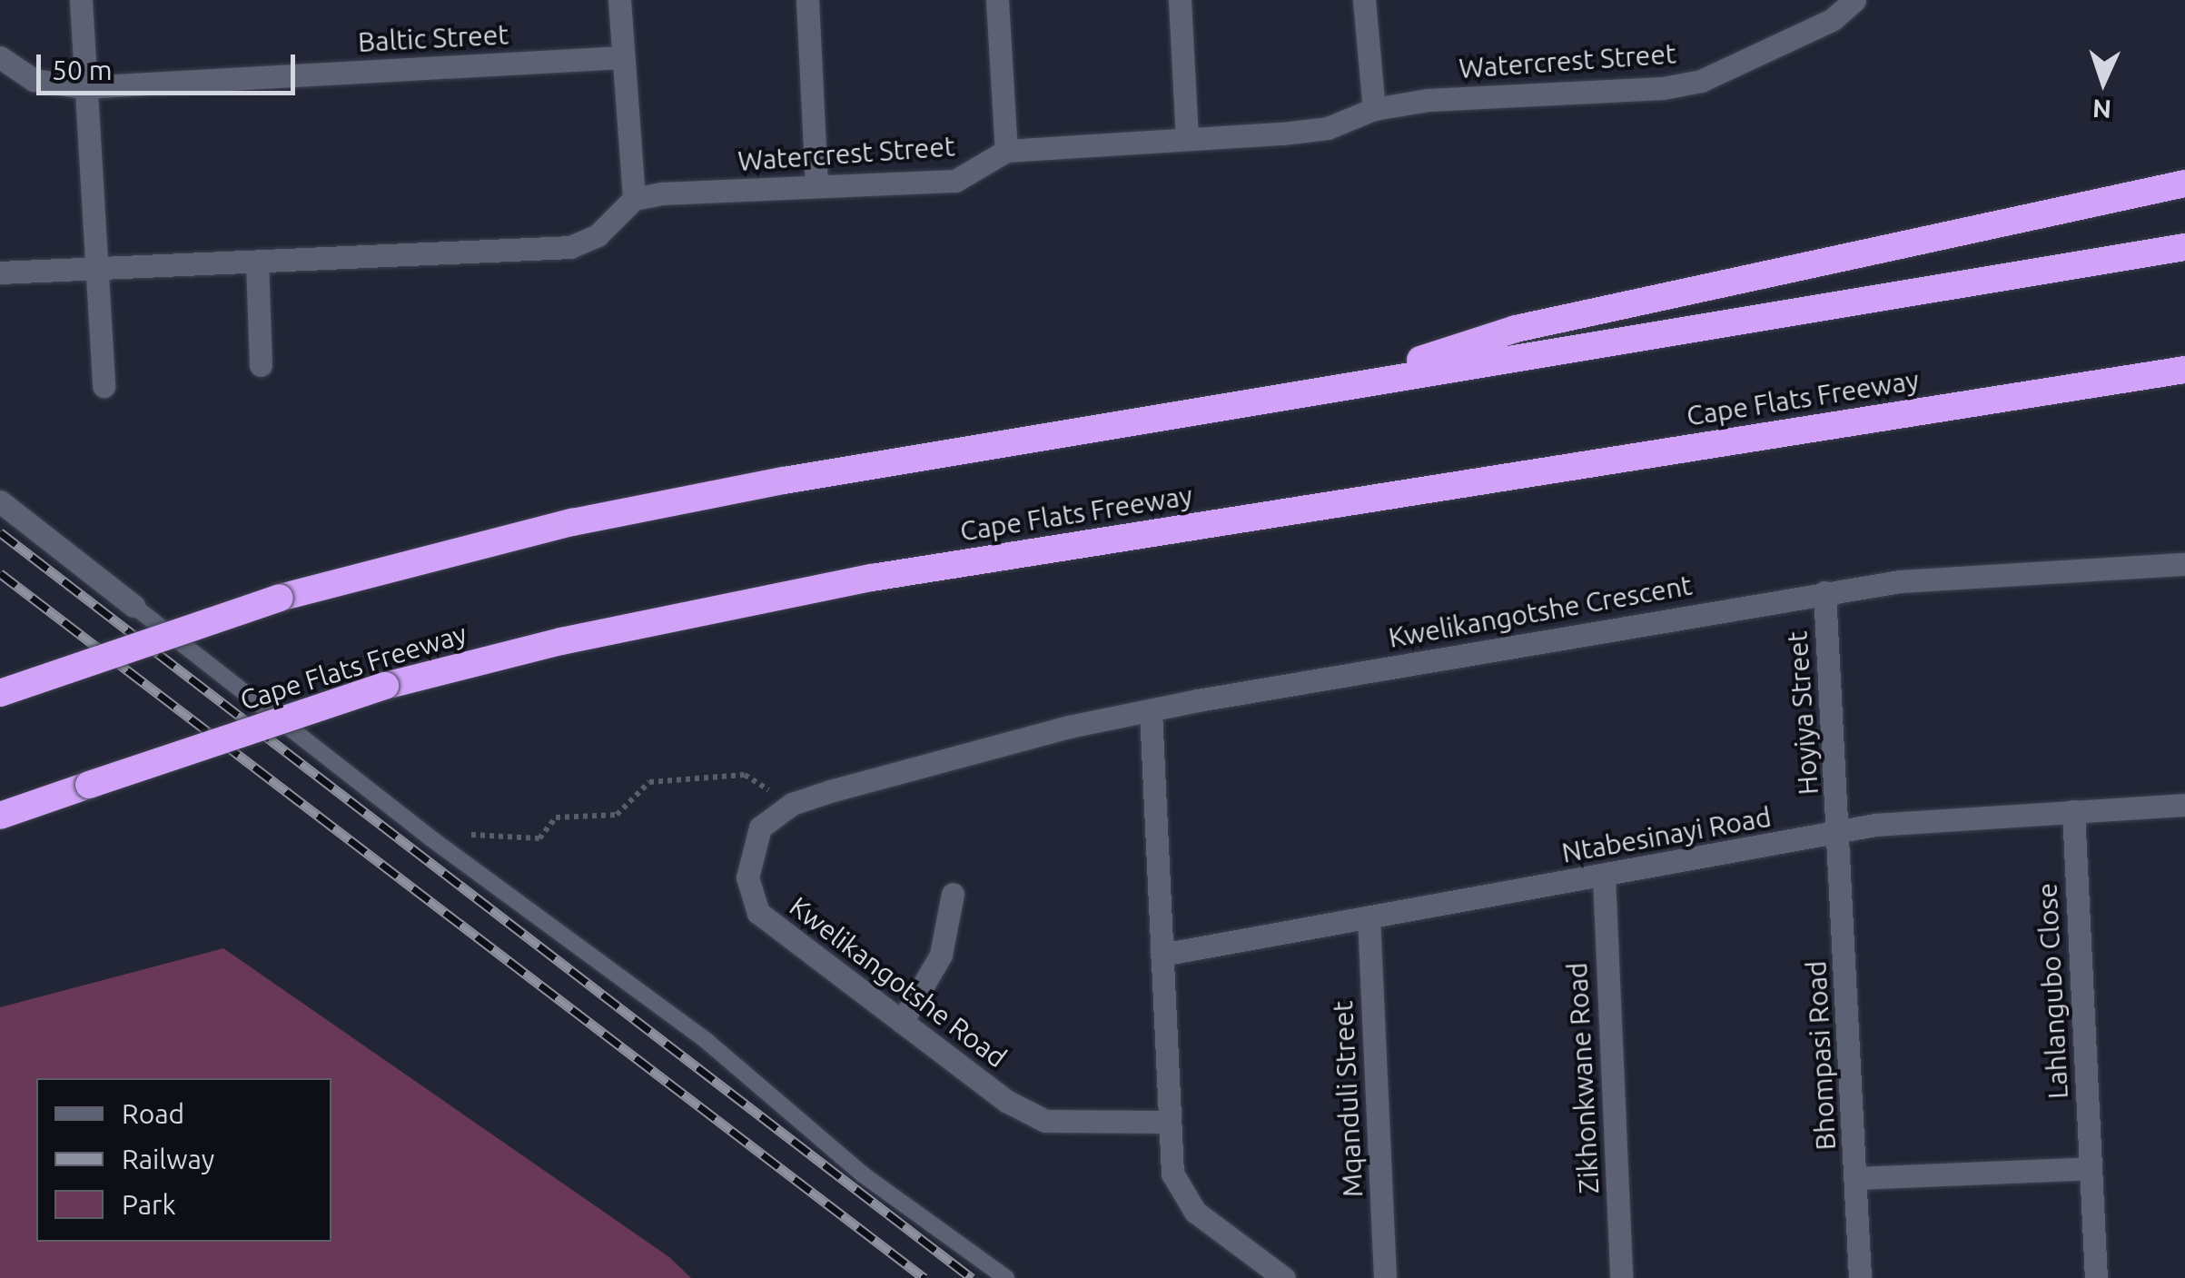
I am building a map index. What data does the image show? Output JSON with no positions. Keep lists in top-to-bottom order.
{
  "streets": {
    "highway": ["Cape Flats Freeway"],
    "street": [
      "Baltic Street",
      "Watercrest Street",
      "Kwelikangotshe Crescent",
      "Hoyiya Street",
      "Ntabesinayi Road",
      "Kwelikangotshe Road",
      "Lahlangubo Close",
      "Bhompasi Road",
      "Zikhonkwane Road",
      "Mqanduli Street"
    ]
  },
  "crossings": [
    ["Kwelikangotshe Crescent", "Hoyiya Street"],
    ["Kwelikangotshe Crescent", "Kwelikangotshe Road"],
    ["Hoyiya Street", "Ntabesinayi Road"],
    ["Hoyiya Street", "Bhompasi Road"],
    ["Ntabesinayi Road", "Lahlangubo Close"],
    ["Ntabesinayi Road", "Bhompasi Road"],
    ["Ntabesinayi Road", "Zikhonkwane Road"],
    ["Ntabesinayi Road", "Mqanduli Street"]
  ],
  "legend": ["Road", "Railway", "Park"],
  "scale_bar": "50 m",
  "north": "bottom"
}
